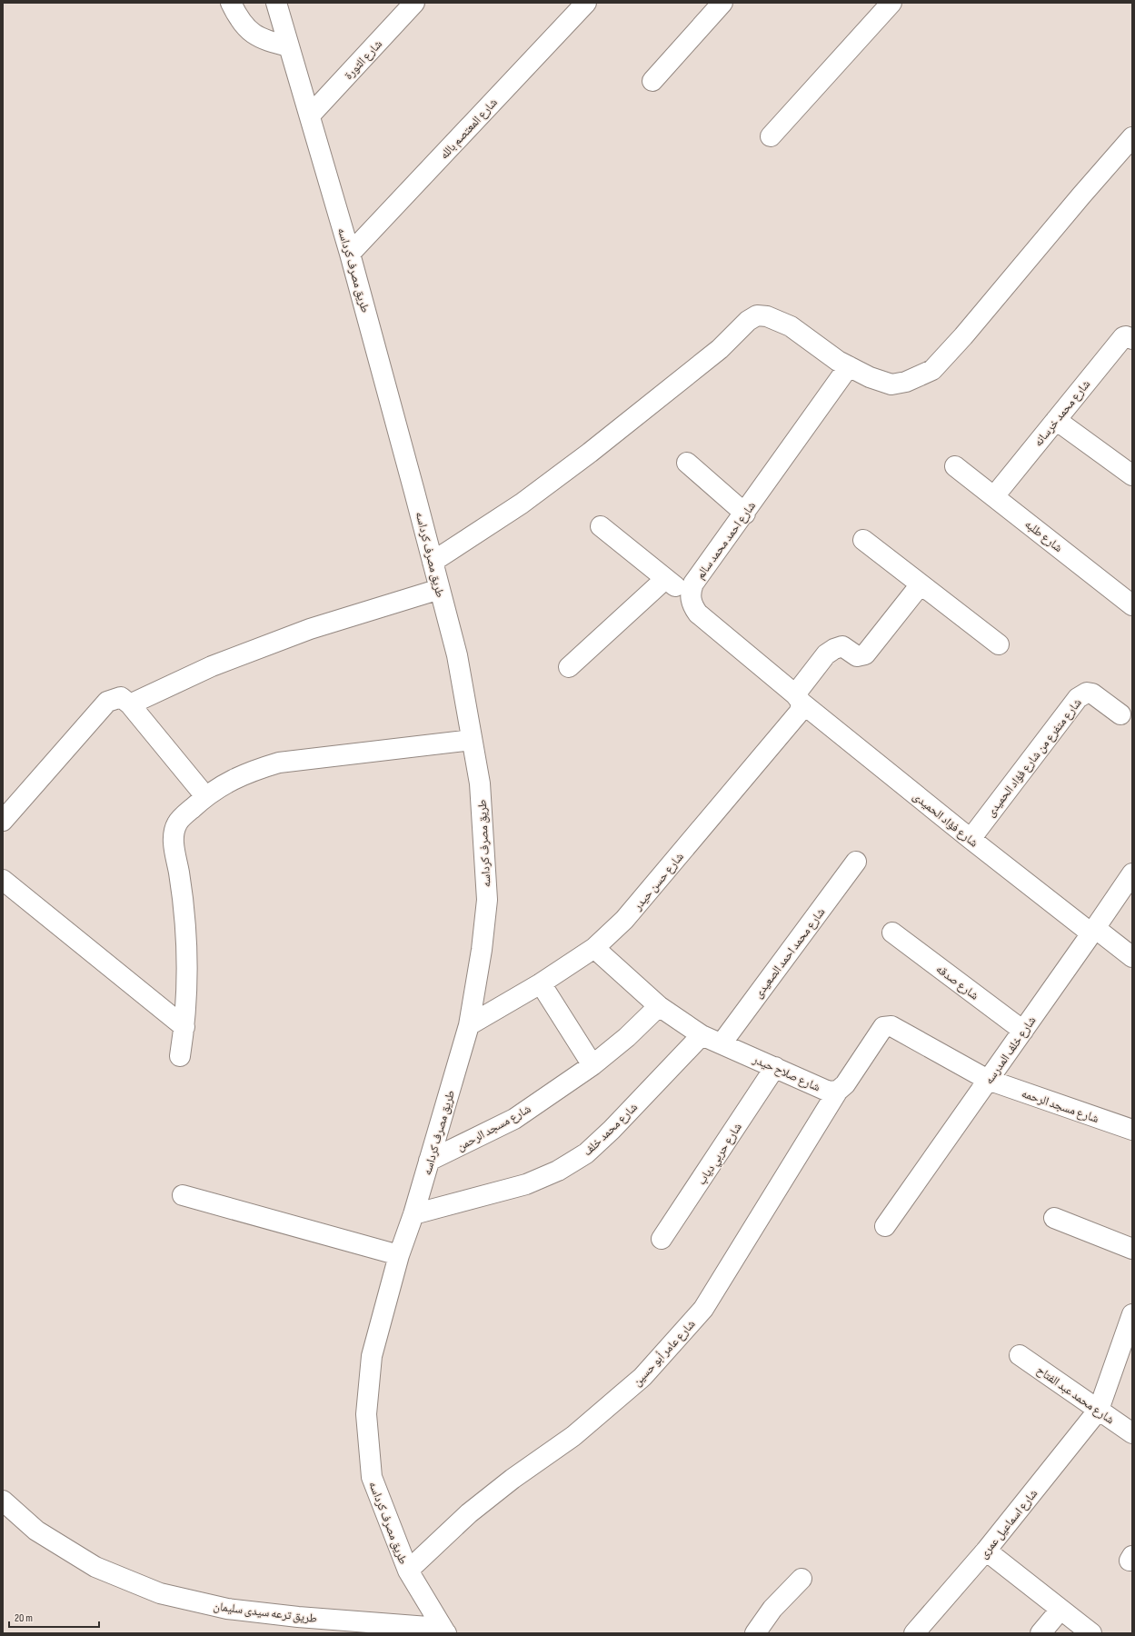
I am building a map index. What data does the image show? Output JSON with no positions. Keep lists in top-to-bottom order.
{
  "streets": {
    "street": [
      "شارع الثورة",
      "شارع المعتصم بالله",
      "طريق مصرف كرداسه",
      "شارع محمد خرسانه",
      "شارع طلبه",
      "شارع احمد محمد سالم",
      "شارع متفرع من شارع فؤاد الحميدى",
      "شارع فؤاد الحميدى",
      "شارع حسن حيدر",
      "شارع محمد احمد الصعيدى",
      "شارع صدقه",
      "شارع خلف المدرسه",
      "شارع صلاح حيدر",
      "شارع مسجد الرحمه",
      "شارع مسجد الرحمن",
      "شارع محمد خلف",
      "شارع حربي دياب",
      "شارع عامر أبو حسين",
      "شارع محمد عبد الفتاح",
      "شارع اسماعيل عمرى",
      "طريق ترعه سيدى سليمان"
    ]
  },
  "crossings": [
    ["شارع الثورة", "طريق مصرف كرداسه"],
    ["شارع المعتصم بالله", "طريق مصرف كرداسه"],
    ["طريق مصرف كرداسه", "شارع حسن حيدر"],
    ["طريق مصرف كرداسه", "شارع مسجد الرحمن"],
    ["طريق مصرف كرداسه", "شارع محمد خلف"],
    ["طريق مصرف كرداسه", "شارع عامر أبو حسين"],
    ["طريق مصرف كرداسه", "طريق ترعه سيدى سليمان"],
    ["شارع محمد خرسانه", "شارع طلبه"],
    ["شارع متفرع من شارع فؤاد الحميدى", "شارع فؤاد الحميدى"],
    ["شارع فؤاد الحميدى", "شارع حسن حيدر"],
    ["شارع فؤاد الحميدى", "شارع خلف المدرسه"],
    ["شارع حسن حيدر", "شارع صلاح حيدر"],
    ["شارع محمد احمد الصعيدى", "شارع صلاح حيدر"],
    ["شارع صدقه", "شارع خلف المدرسه"],
    ["شارع خلف المدرسه", "شارع مسجد الرحمه"],
    ["شارع صلاح حيدر", "شارع مسجد الرحمن"],
    ["شارع صلاح حيدر", "شارع محمد خلف"],
    ["شارع صلاح حيدر", "شارع حربي دياب"],
    ["شارع صلاح حيدر", "شارع عامر أبو حسين"],
    ["شارع محمد عبد الفتاح", "شارع اسماعيل عمرى"]
  ],
  "scale_bar": "20 m"
}
